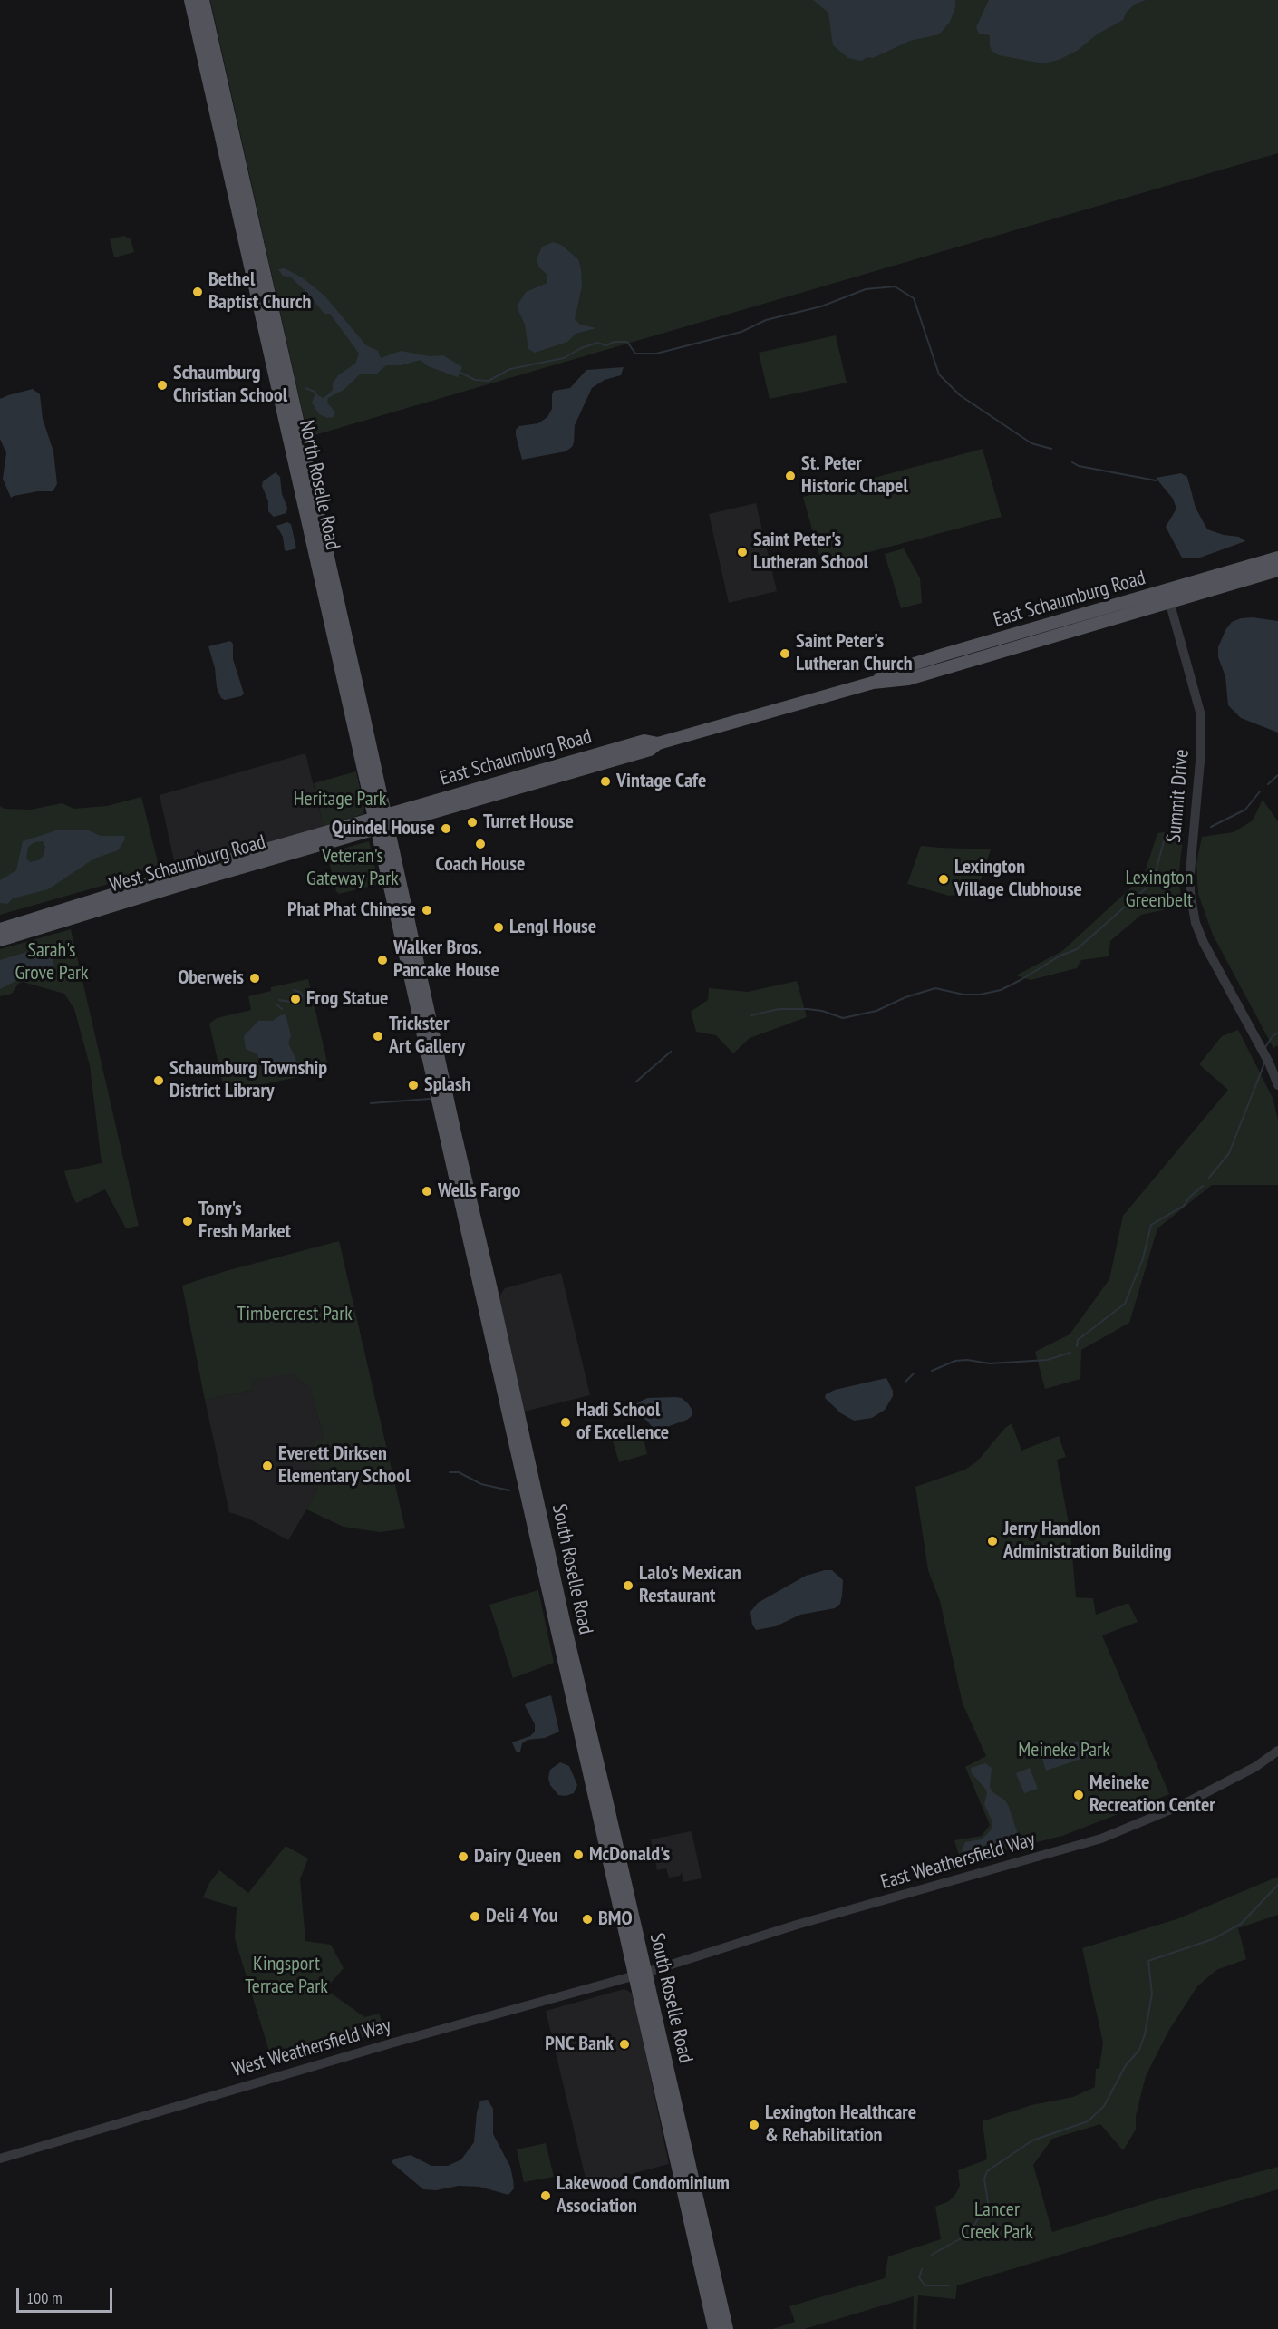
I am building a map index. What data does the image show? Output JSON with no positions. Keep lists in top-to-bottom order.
{
  "streets": {
    "main road": [
      "North Roselle Road",
      "East Schaumburg Road",
      "West Schaumburg Road",
      "South Roselle Road"
    ],
    "street": ["Summit Drive", "East Weathersfield Way", "West Weathersfield Way"]
  },
  "crossings": [
    ["North Roselle Road", "East Schaumburg Road"],
    ["North Roselle Road", "West Schaumburg Road"],
    ["North Roselle Road", "South Roselle Road"],
    ["East Schaumburg Road", "Summit Drive"],
    ["East Schaumburg Road", "West Schaumburg Road"],
    ["East Schaumburg Road", "South Roselle Road"],
    ["West Schaumburg Road", "South Roselle Road"],
    ["South Roselle Road", "East Weathersfield Way"],
    ["South Roselle Road", "West Weathersfield Way"],
    ["East Weathersfield Way", "West Weathersfield Way"]
  ],
  "parks": [
    "Heritage Park",
    "Veteran's Gateway Park",
    "Lexington Greenbelt",
    "Sarah's Grove Park",
    "Timbercrest Park",
    "Meineke Park",
    "Kingsport Terrace Park",
    "Lancer Creek Park"
  ],
  "places": [
    "Bethel Baptist Church",
    "Schaumburg Christian School",
    "St. Peter Historic Chapel",
    "Saint Peter's Lutheran School",
    "Saint Peter's Lutheran Church",
    "Vintage Cafe",
    "Turret House",
    "Quindel House",
    "Coach House",
    "Lexington Village Clubhouse",
    "Phat Phat Chinese",
    "Lengl House",
    "Walker Bros. Pancake House",
    "Oberweis",
    "Frog Statue",
    "Trickster Art Gallery",
    "Schaumburg Township District Library",
    "Splash",
    "Wells Fargo",
    "Tony's Fresh Market",
    "Hadi School of Excellence",
    "Everett Dirksen Elementary School",
    "Jerry Handlon Administration Building",
    "Lalo's Mexican Restaurant",
    "Meineke Recreation Center",
    "McDonald's",
    "Dairy Queen",
    "Deli 4 You",
    "BMO",
    "PNC Bank",
    "Lexington Healthcare & Rehabilitation",
    "Lakewood Condominium Association"
  ],
  "scale_bar": "100 m"
}
